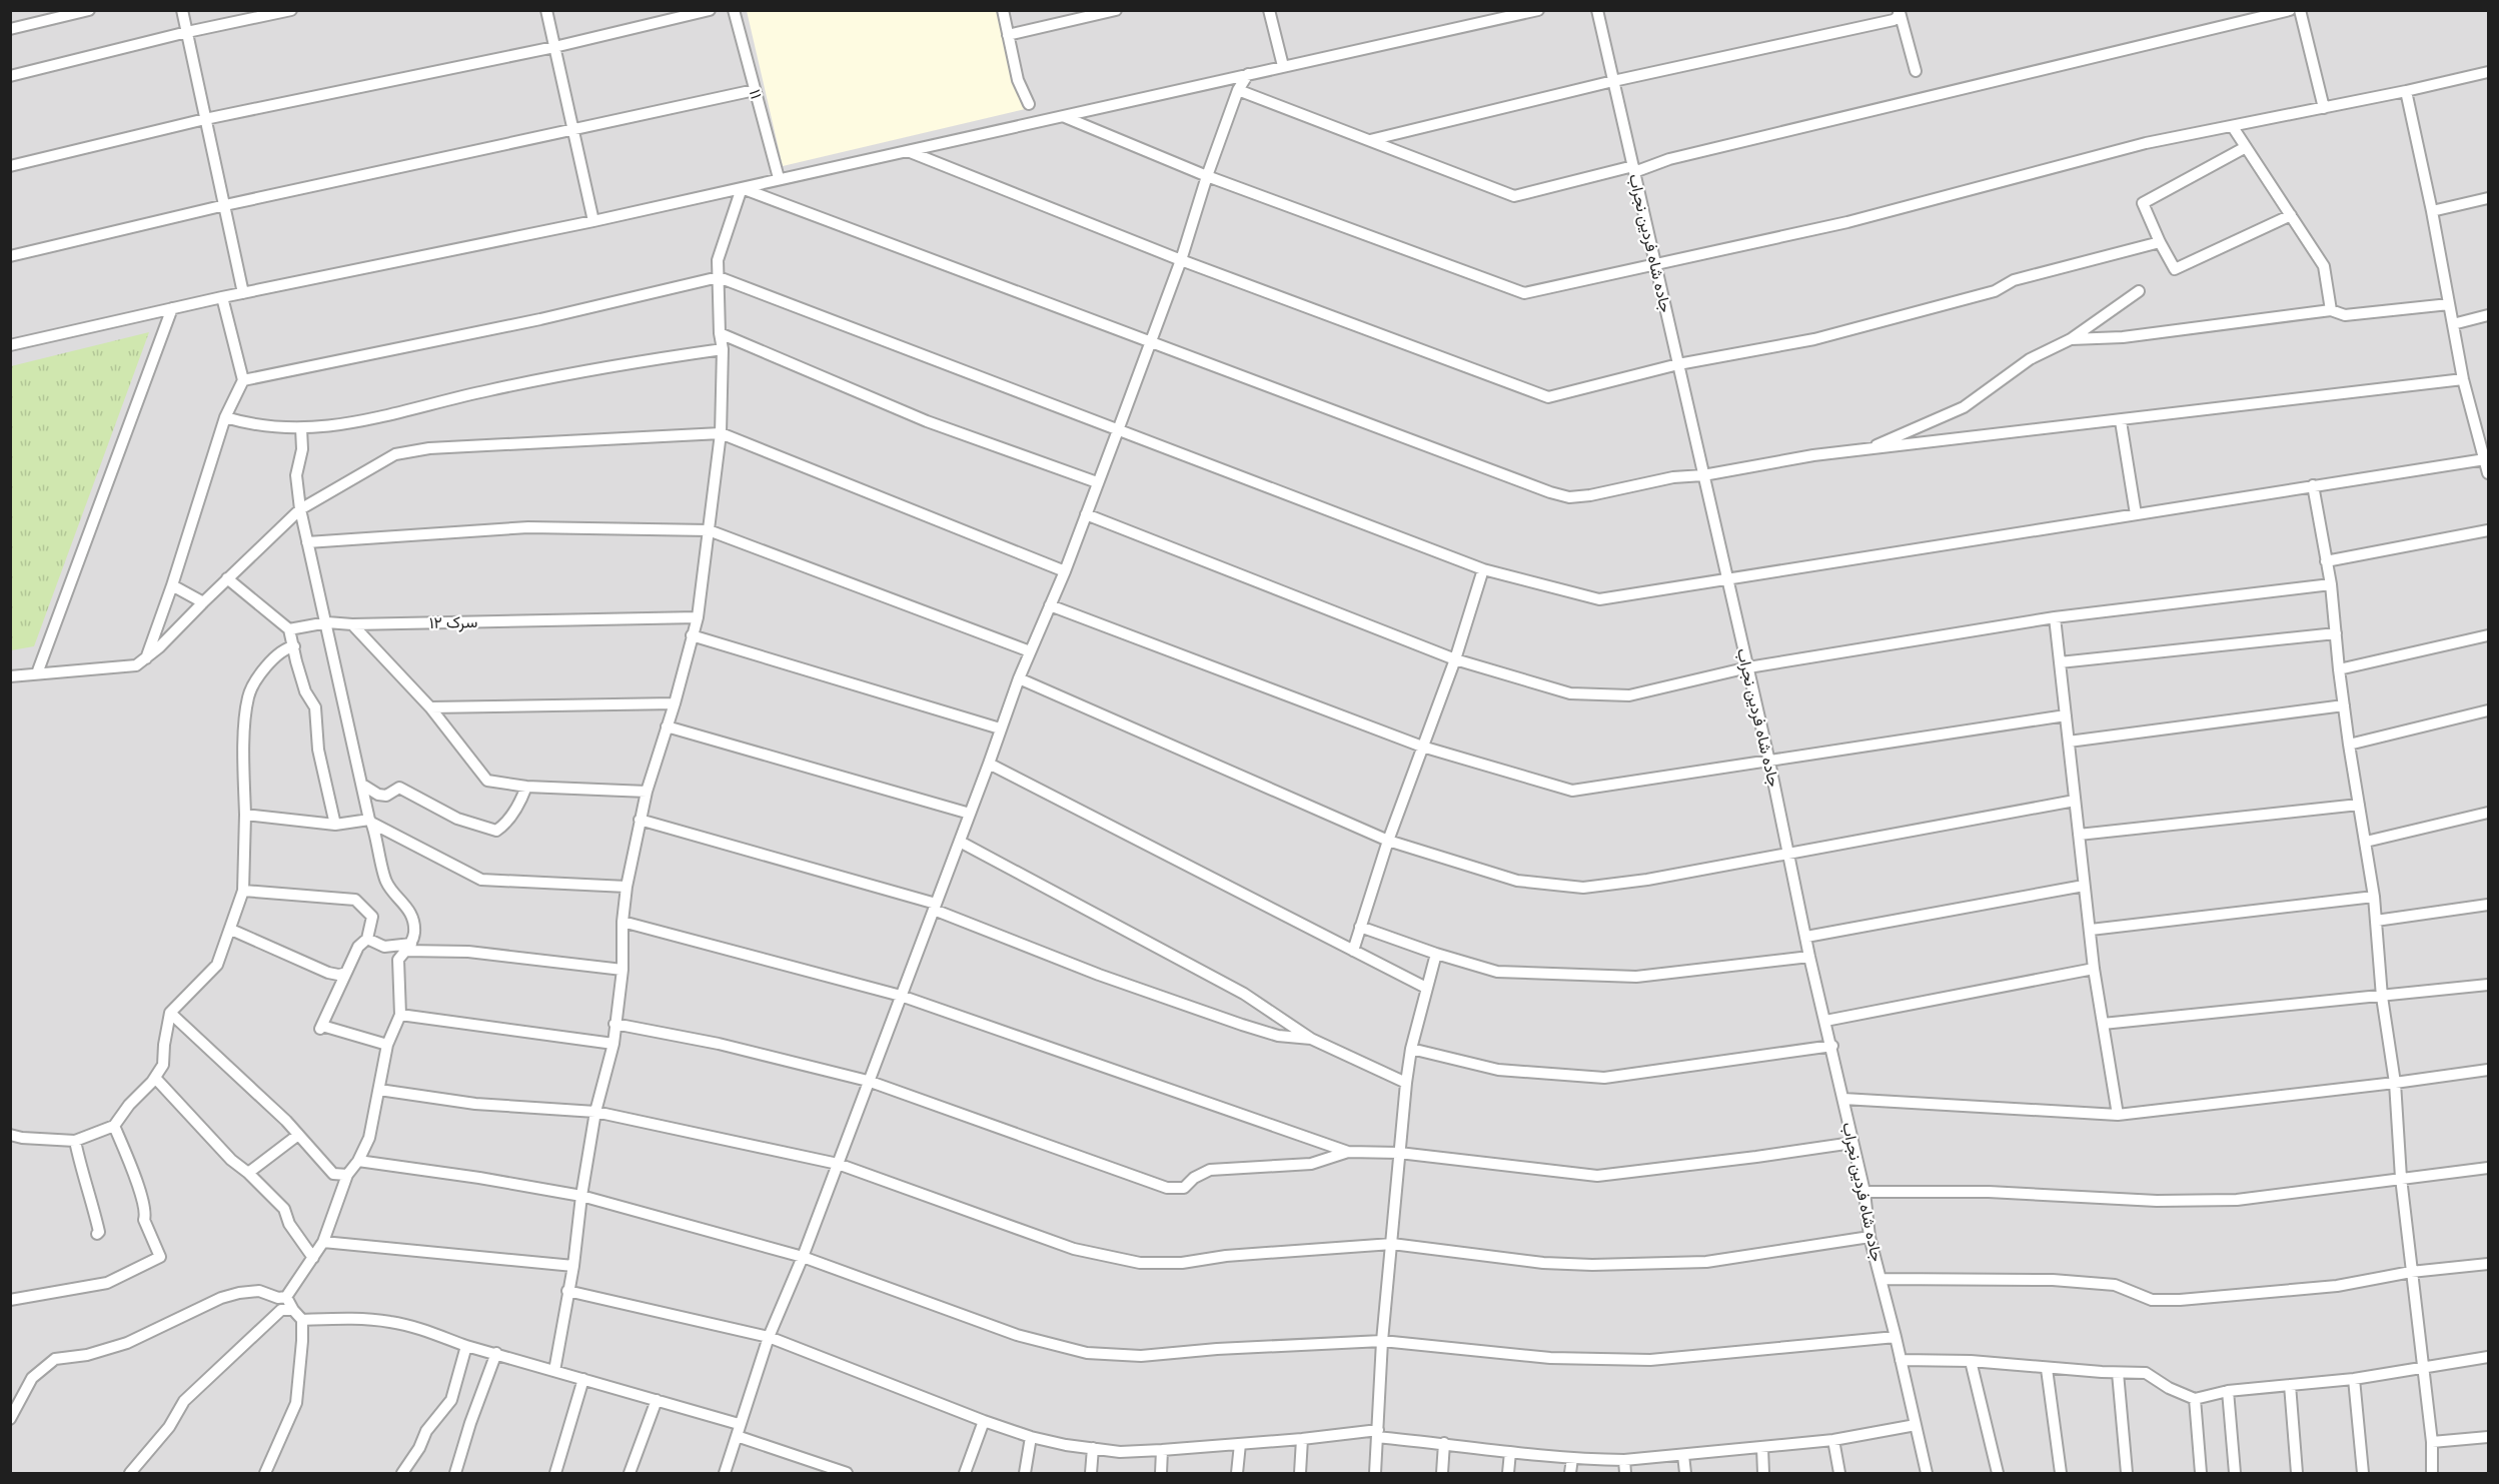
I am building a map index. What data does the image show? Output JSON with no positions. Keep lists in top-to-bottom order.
{
  "streets": {
    "street": ["۱۱", "جاده شاه فردین نجراب", "سرک ۱۲"]
  }
}
